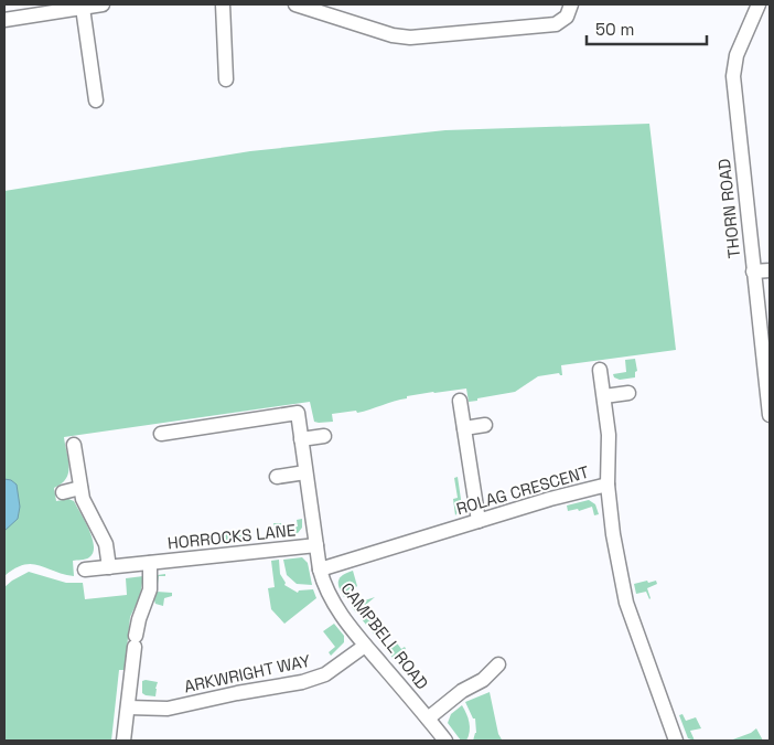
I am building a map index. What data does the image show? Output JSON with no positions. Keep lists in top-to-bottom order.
{
  "streets": {
    "street": [
      "THORN ROAD",
      "ROLAG CRESCENT",
      "HORROCKS LANE",
      "CAMPBELL ROAD",
      "ARKWRIGHT WAY"
    ]
  },
  "crossings": [
    ["ROLAG CRESCENT", "CAMPBELL ROAD"],
    ["HORROCKS LANE", "CAMPBELL ROAD"],
    ["HORROCKS LANE", "ARKWRIGHT WAY"],
    ["CAMPBELL ROAD", "ARKWRIGHT WAY"]
  ],
  "scale_bar": "50 m"
}
